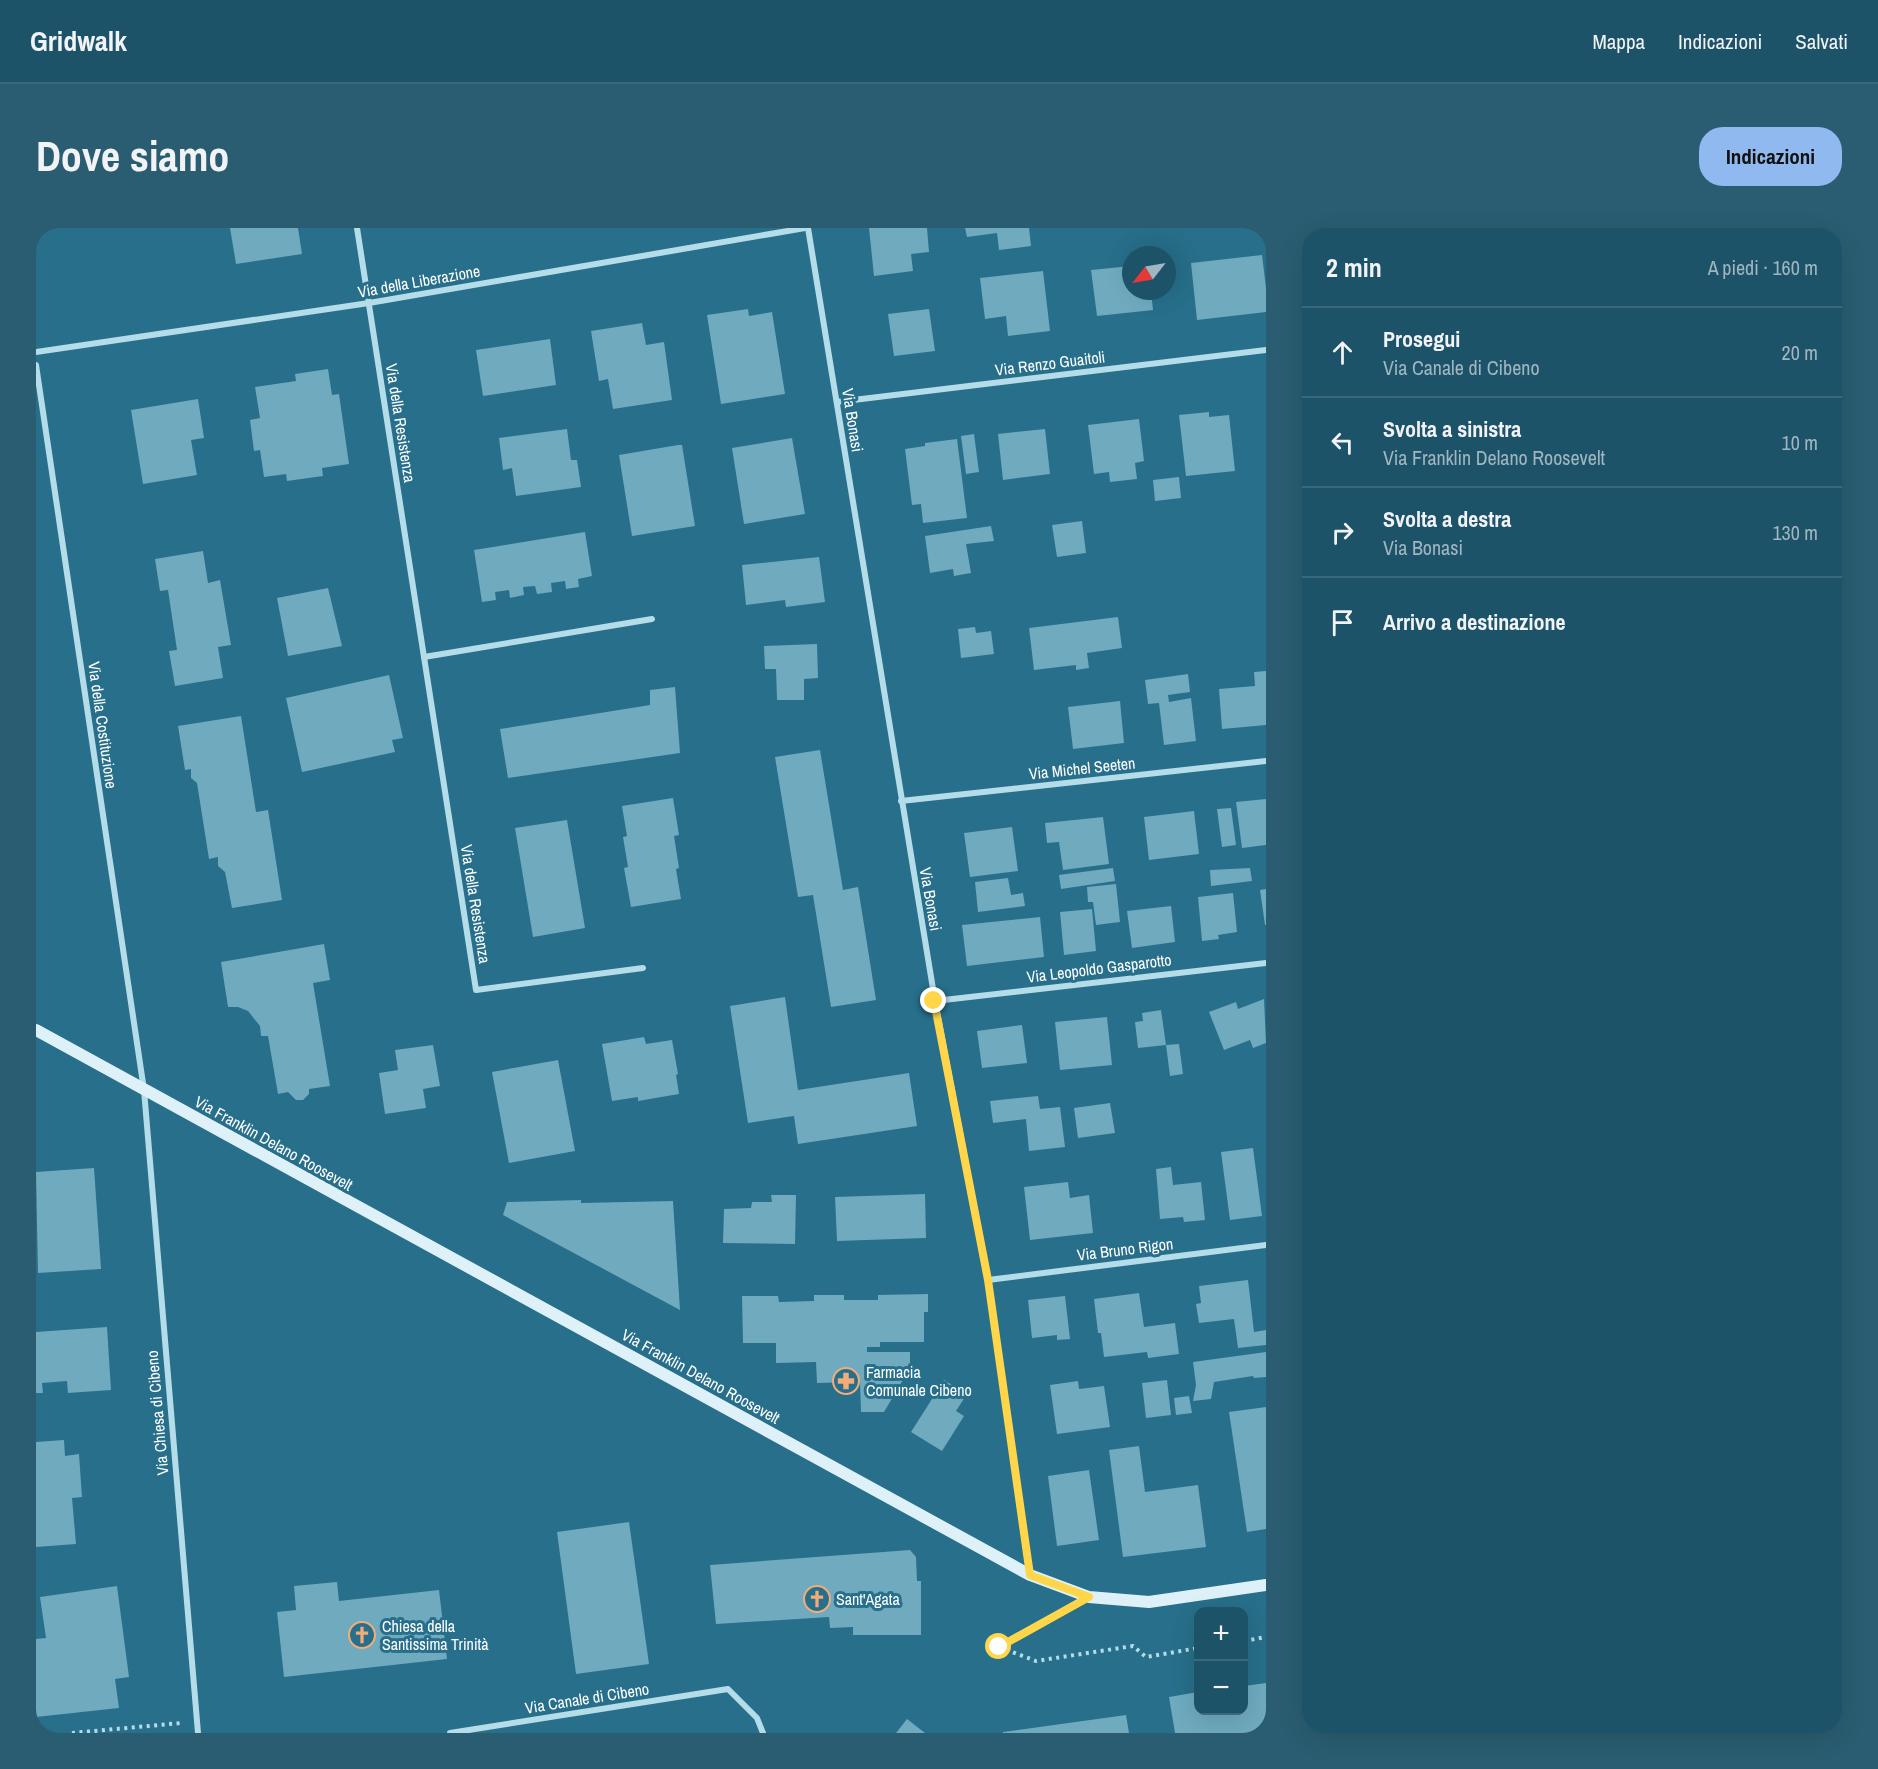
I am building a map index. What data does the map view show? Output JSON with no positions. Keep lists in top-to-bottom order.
{
  "streets": {
    "main road": ["Via Franklin Delano Roosevelt"],
    "street": [
      "Via della Liberazione",
      "Via Renzo Guaitoli",
      "Via Bonasi",
      "Via della Resistenza",
      "Via della Costituzione",
      "Via Michel Seeten",
      "Via Leopoldo Gasparotto",
      "Via Bruno Rigon",
      "Via Chiesa di Cibeno",
      "Via Canale di Cibeno"
    ]
  },
  "crossings": [
    ["Via della Liberazione", "Via Bonasi"],
    ["Via della Liberazione", "Via della Resistenza"],
    ["Via Renzo Guaitoli", "Via Bonasi"],
    ["Via Bonasi", "Via Michel Seeten"],
    ["Via Bonasi", "Via Leopoldo Gasparotto"],
    ["Via Bonasi", "Via Franklin Delano Roosevelt"],
    ["Via Bonasi", "Via Bruno Rigon"],
    ["Via della Costituzione", "Via Franklin Delano Roosevelt"],
    ["Via della Costituzione", "Via Chiesa di Cibeno"],
    ["Via Franklin Delano Roosevelt", "Via Chiesa di Cibeno"]
  ],
  "places": {
    "pharmacy": ["Farmacia Comunale Cibeno"],
    "church": ["Sant'Agata", "Chiesa della Santissima Trinità"]
  },
  "north": "bottom left",
  "page": {
    "header": "Gridwalk",
    "nav": ["Mappa", "Indicazioni", "Salvati"],
    "buttons": "Indicazioni",
    "title": "Dove siamo",
    "heading": ["2 min", "A piedi · 160 m"],
    "list": [
      ["Prosegui", "Via Canale di Cibeno", "20 m"],
      ["Svolta a sinistra", "Via Franklin Delano Roosevelt", "10 m"],
      ["Svolta a destra", "Via Bonasi", "130 m"],
      "Arrivo a destinazione"
    ],
    "map_buttons": ["+", "−"]
  }
}
